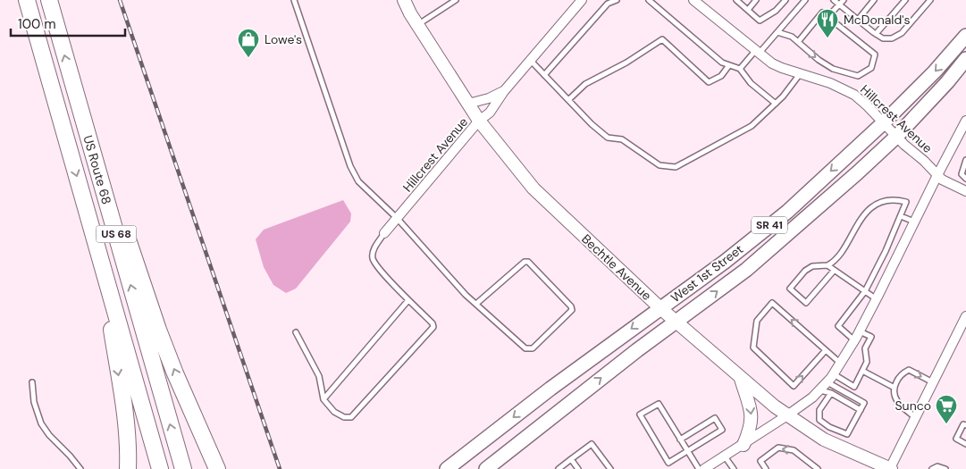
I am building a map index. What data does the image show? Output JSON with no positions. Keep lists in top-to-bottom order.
{
  "streets": {
    "highway": ["US Route 68", "US 68"],
    "main road": ["SR 41", "West 1st Street"],
    "street": ["Hillcrest Avenue", "Bechtle Avenue"]
  },
  "crossings": [
    ["Hillcrest Avenue", "Bechtle Avenue"],
    ["Hillcrest Avenue", "West 1st Street"],
    ["Bechtle Avenue", "West 1st Street"]
  ],
  "places": {
    "restaurant": ["McDonald's"],
    "shop": ["Lowe's"],
    "supermarket": ["Sunco"]
  },
  "scale_bar": "100 m"
}
